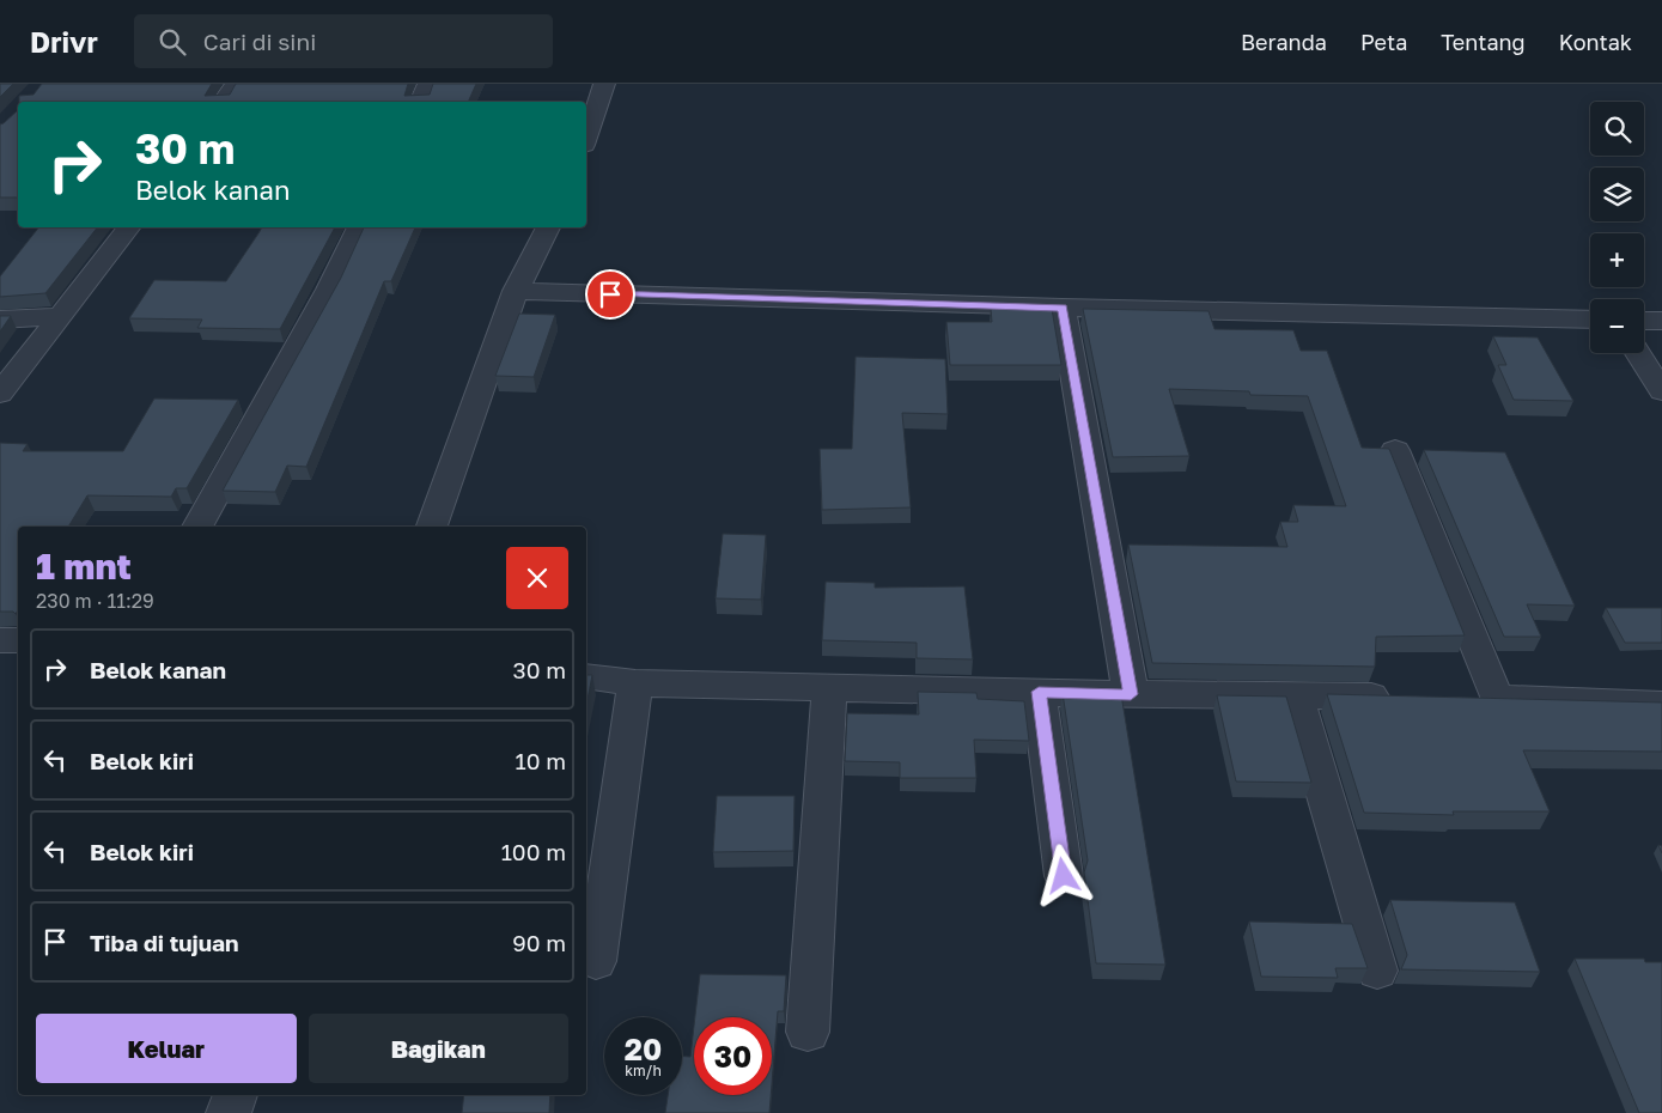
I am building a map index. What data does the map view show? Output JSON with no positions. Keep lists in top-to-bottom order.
{
  "page": {
    "header": "Drivr",
    "search": "Cari di sini",
    "nav": [
      "Beranda",
      "Peta",
      "Tentang",
      "Kontak"
    ],
    "map_buttons": ["+", "−"],
    "turn": ["30 m", "Belok kanan"],
    "heading": ["1 mnt", "230 m · 11:29"],
    "list": [
      {
        "name": "Belok kanan",
        "value": "30 m"
      },
      {
        "name": "Belok kiri",
        "value": "10 m"
      },
      {
        "name": "Belok kiri",
        "value": "100 m"
      },
      {
        "name": "Tiba di tujuan",
        "value": "90 m"
      }
    ],
    "buttons": ["Keluar", "Bagikan"],
    "speed": "20 km/h",
    "limit": "30"
  }
}
